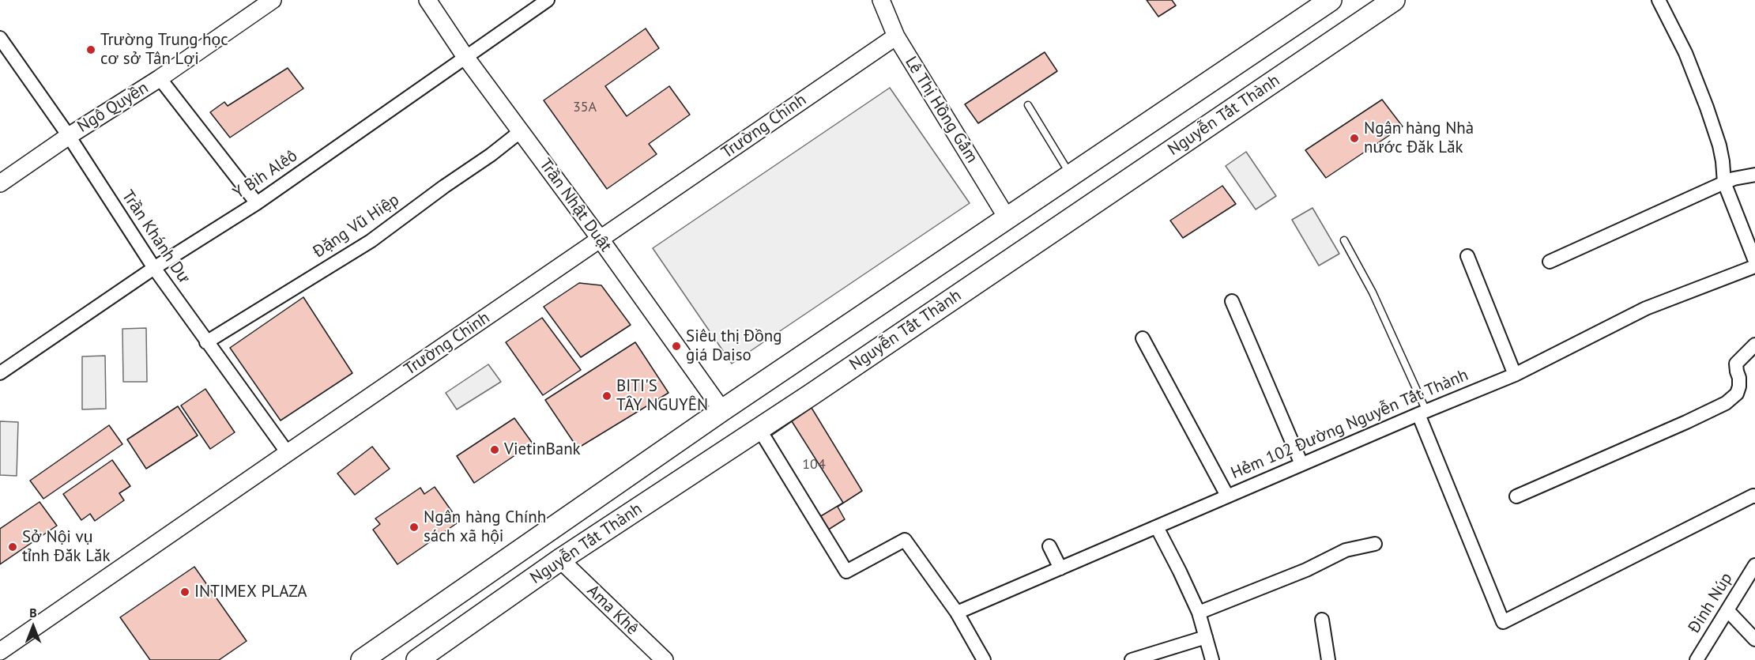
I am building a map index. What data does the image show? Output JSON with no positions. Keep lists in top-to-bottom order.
{
  "streets": {
    "main road": ["Nguyễn Tất Thành"],
    "street": [
      "Ngô Quyền",
      "Lê Thị Hồng Gấm",
      "Trường Chinh",
      "Y Bih Alêô",
      "Trần Nhật Duật",
      "Đặng Vũ Hiệp",
      "Trần Khánh Dư",
      "Hẻm 102 Đường Nguyễn Tất Thành",
      "Đinh Núp",
      "Ama Khê"
    ]
  },
  "crossings": [
    ["Ngô Quyền", "Trần Khánh Dư"],
    ["Lê Thị Hồng Gấm", "Nguyễn Tất Thành"],
    ["Lê Thị Hồng Gấm", "Trường Chinh"],
    ["Nguyễn Tất Thành", "Trần Nhật Duật"],
    ["Nguyễn Tất Thành", "Ama Khê"],
    ["Trường Chinh", "Trần Nhật Duật"],
    ["Trường Chinh", "Trần Khánh Dư"],
    ["Y Bih Alêô", "Trần Nhật Duật"],
    ["Y Bih Alêô", "Trần Khánh Dư"],
    ["Trần Nhật Duật", "Đặng Vũ Hiệp"],
    ["Đặng Vũ Hiệp", "Trần Khánh Dư"]
  ],
  "places": [
    "Trường Trung học cơ sở Tân Lợi",
    "Ngân hàng Nhà nước Đăk Lăk",
    "Siêu thị Đồng giá Daiso",
    "BITI'S TÂY NGUYÊN",
    "VietinBank",
    "Ngân hàng Chính sách xã hội",
    "Sở Nội vụ tỉnh Đắk Lắk",
    "INTIMEX PLAZA"
  ],
  "house_numbers": ["35A", "104"],
  "north": "top"
}
